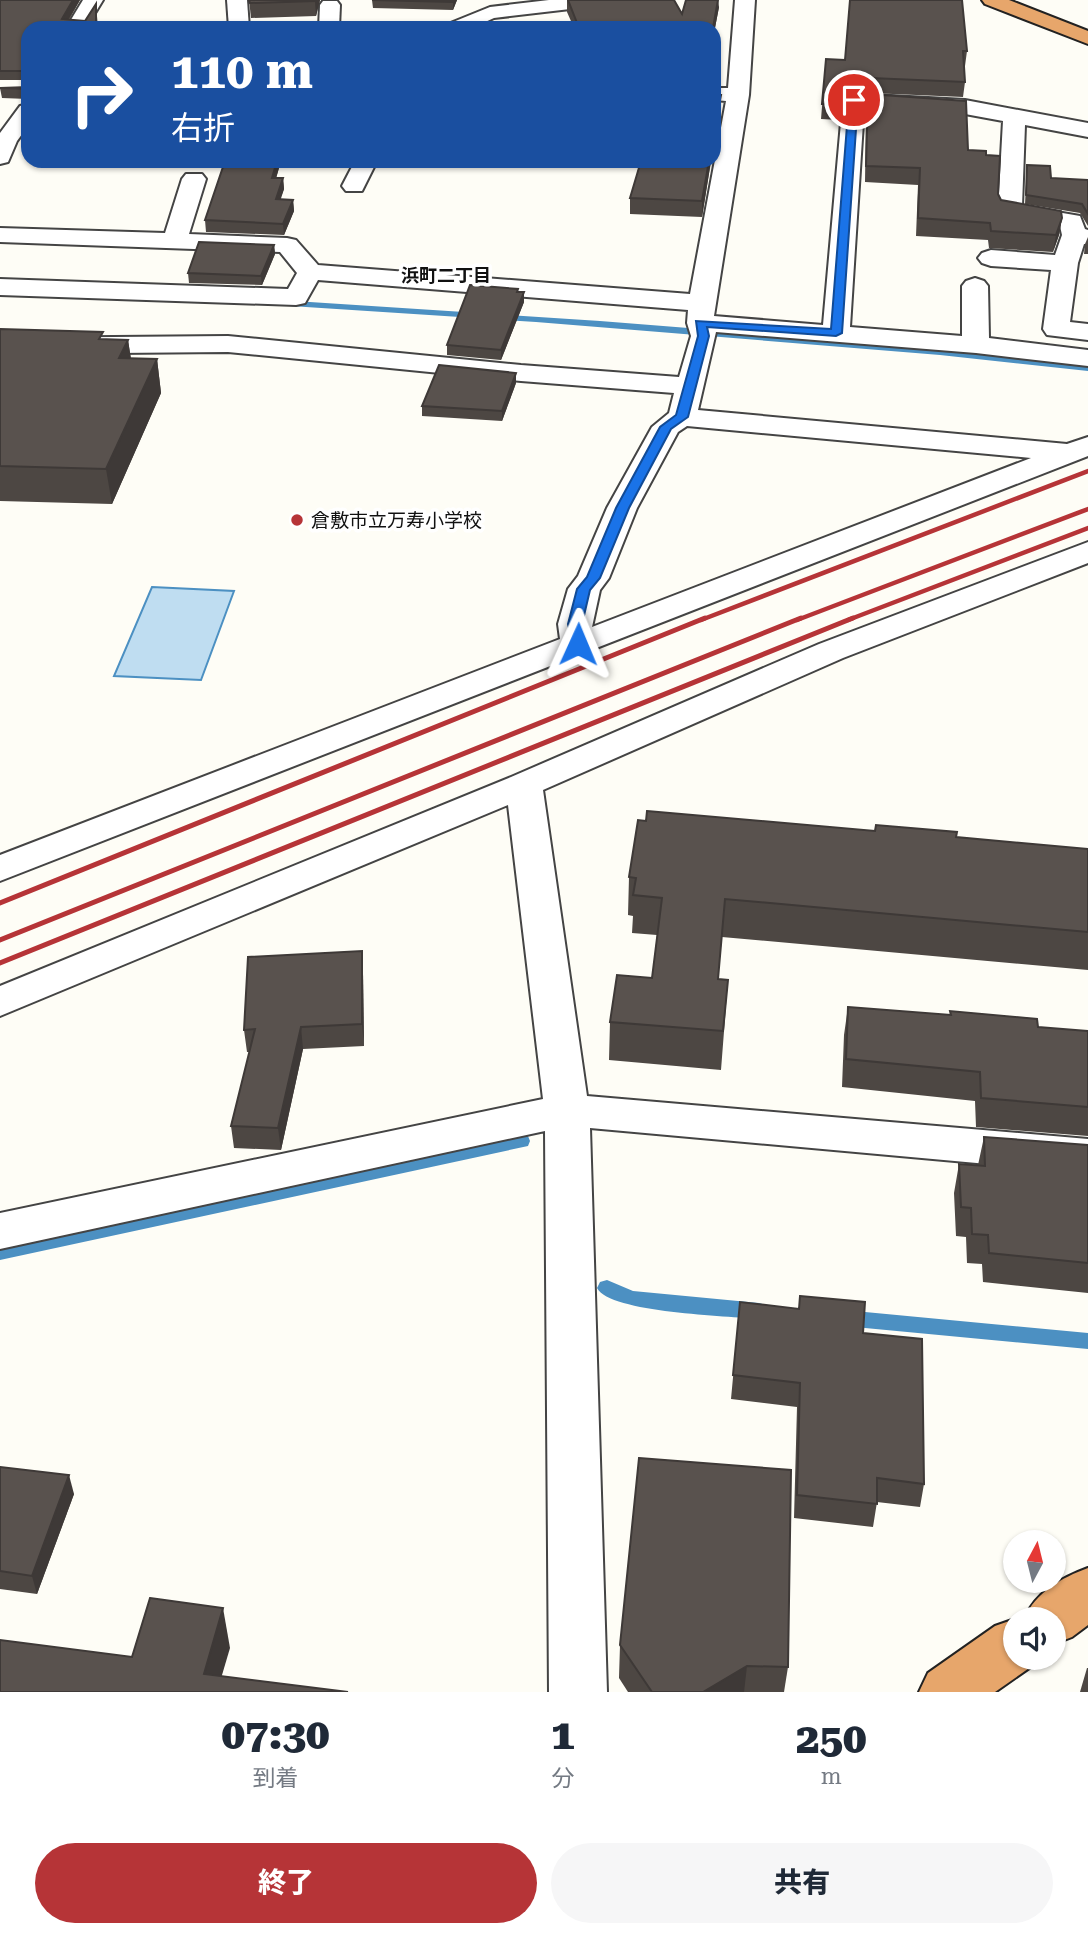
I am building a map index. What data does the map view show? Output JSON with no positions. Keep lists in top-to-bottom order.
{
  "districts": ["浜町二丁目"],
  "places": ["倉敷市立万寿小学校"],
  "north": "top",
  "page": {
    "turn": ["110 m", "右折"],
    "eta": [
      "07:30",
      "到着",
      "1",
      "分",
      "250",
      "m"
    ],
    "buttons": ["終了", "共有"]
  }
}
